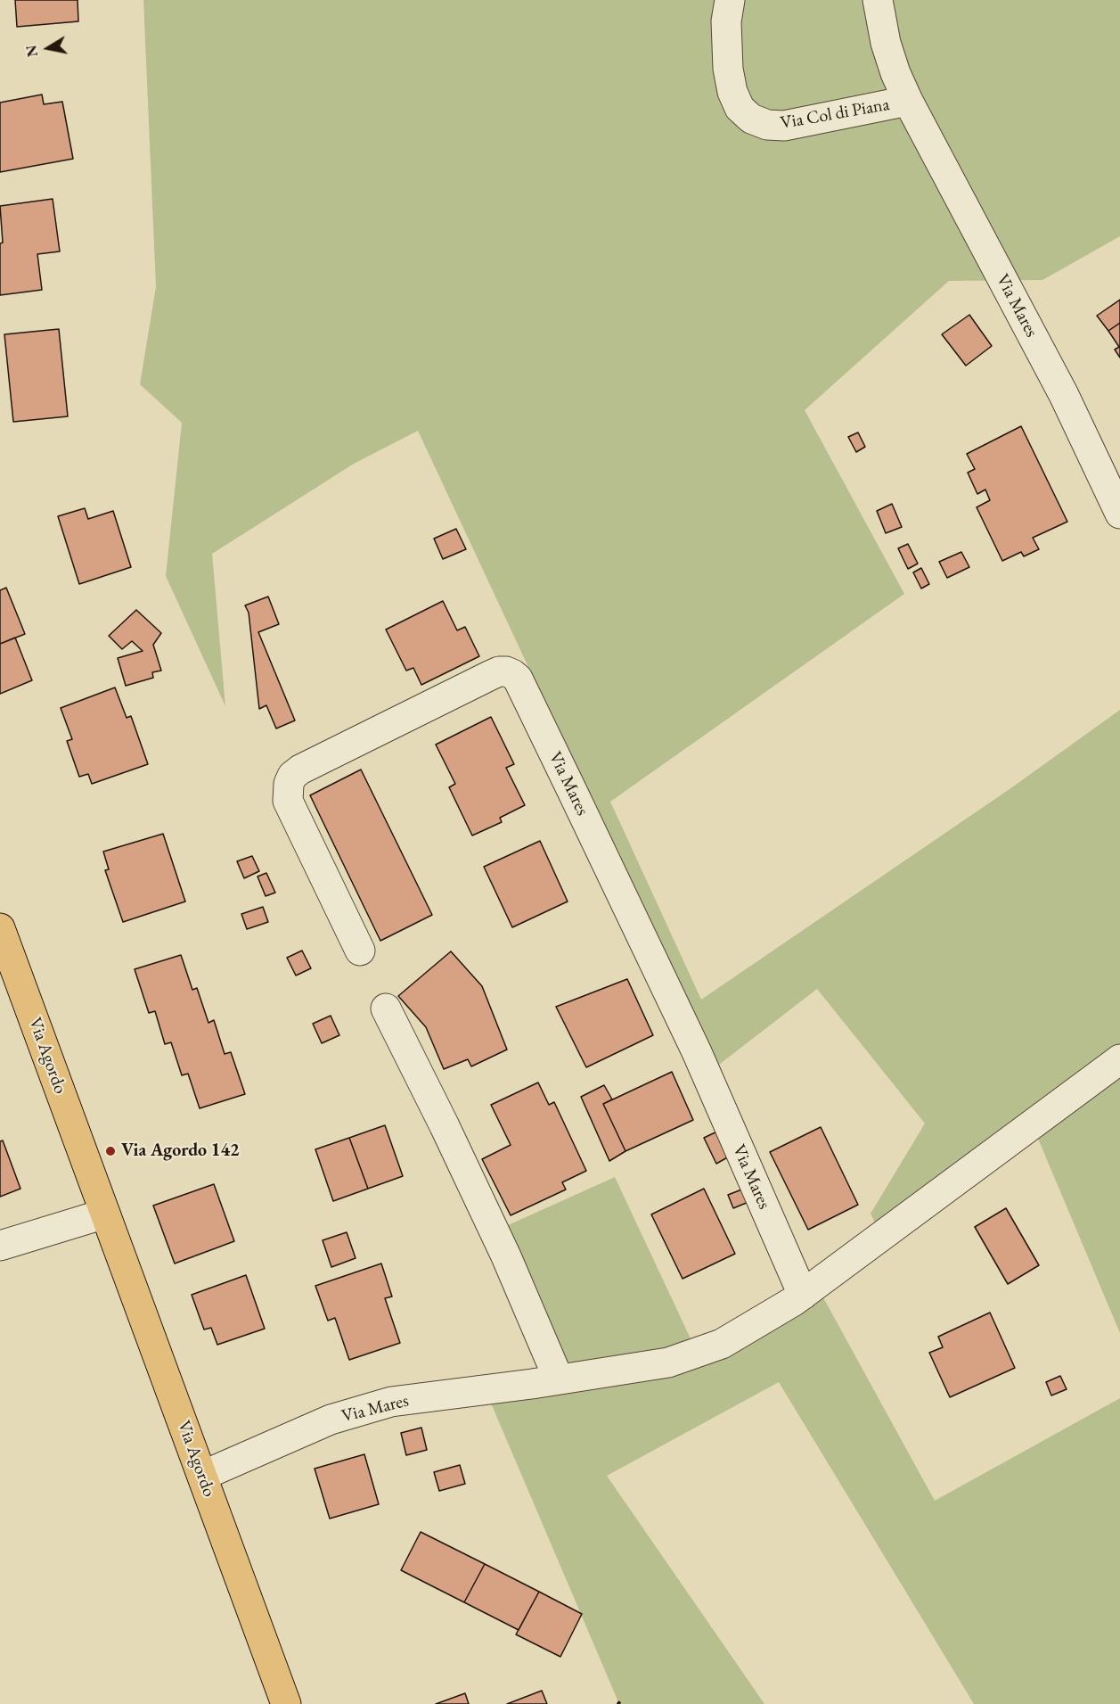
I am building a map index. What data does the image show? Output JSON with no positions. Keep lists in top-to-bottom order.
{
  "streets": {
    "main road": ["Via Agordo"],
    "street": ["Via Col di Piana", "Via Mares"]
  },
  "crossings": [
    ["Via Col di Piana", "Via Mares"],
    ["Via Mares", "Via Agordo"]
  ],
  "places": ["Via Agordo 142"],
  "north": "left"
}
